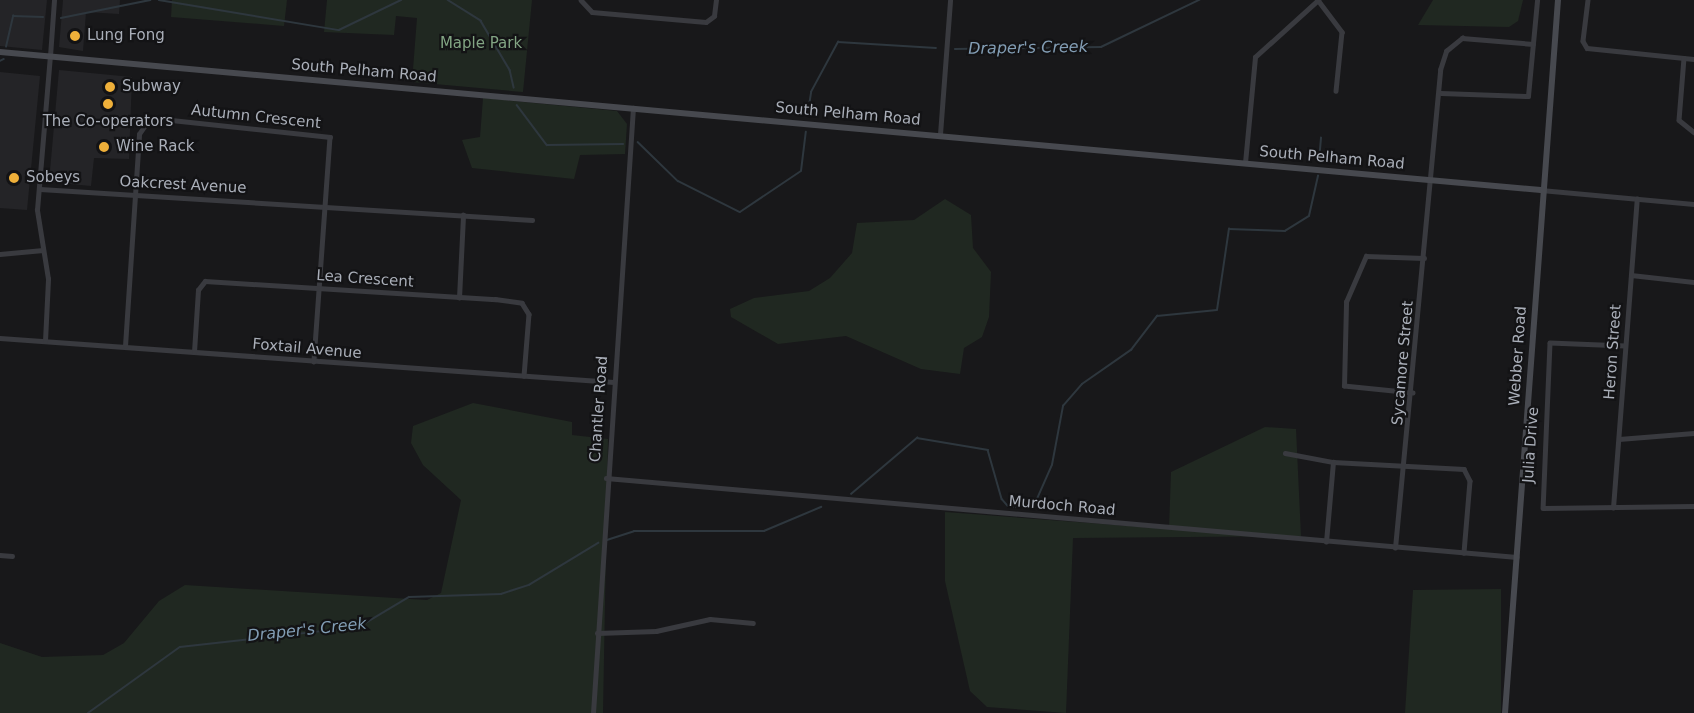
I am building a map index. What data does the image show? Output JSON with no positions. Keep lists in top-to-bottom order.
{
  "streets": {
    "main road": ["South Pelham Road", "Webber Road"],
    "street": [
      "Autumn Crescent",
      "Oakcrest Avenue",
      "Lea Crescent",
      "Foxtail Avenue",
      "Heron Street",
      "Sycamore Street",
      "Chantler Road",
      "Julia Drive",
      "Murdoch Road"
    ]
  },
  "crossings": [
    ["South Pelham Road", "Heron Street"],
    ["South Pelham Road", "Webber Road"],
    ["South Pelham Road", "Sycamore Street"],
    ["South Pelham Road", "Chantler Road"],
    ["Autumn Crescent", "Oakcrest Avenue"],
    ["Autumn Crescent", "Lea Crescent"],
    ["Autumn Crescent", "Foxtail Avenue"],
    ["Lea Crescent", "Foxtail Avenue"],
    ["Foxtail Avenue", "Chantler Road"],
    ["Heron Street", "Julia Drive"],
    ["Webber Road", "Murdoch Road"],
    ["Sycamore Street", "Murdoch Road"],
    ["Chantler Road", "Murdoch Road"]
  ],
  "water": ["Draper's Creek"],
  "parks": ["Maple Park"],
  "places": [
    "Lung Fong",
    "Subway",
    "The Co-operators",
    "Wine Rack",
    "Sobeys"
  ]
}
